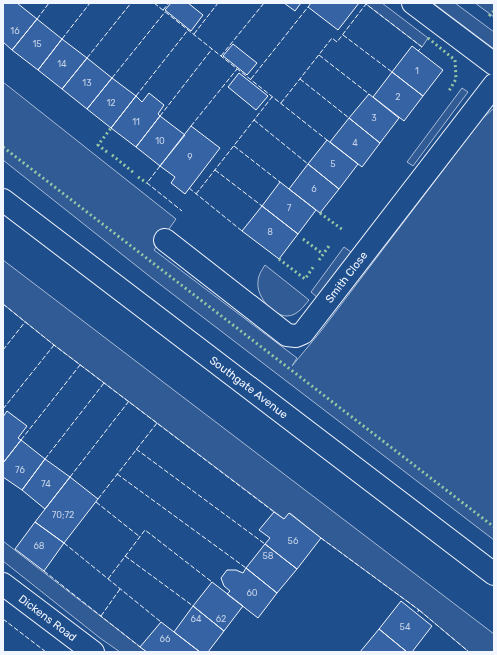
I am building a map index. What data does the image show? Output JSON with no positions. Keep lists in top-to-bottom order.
{
  "streets": {
    "street": ["Smith Close", "Southgate Avenue", "Dickens Road"]
  },
  "house_numbers": [
    "16",
    "15",
    "14",
    "1",
    "13",
    "2",
    "12",
    "3",
    "11",
    "10",
    "4",
    "9",
    "5",
    "6",
    "7",
    "8",
    "76",
    "74",
    "70;72",
    "56",
    "68",
    "58",
    "60",
    "64",
    "62",
    "54",
    "66"
  ]
}
